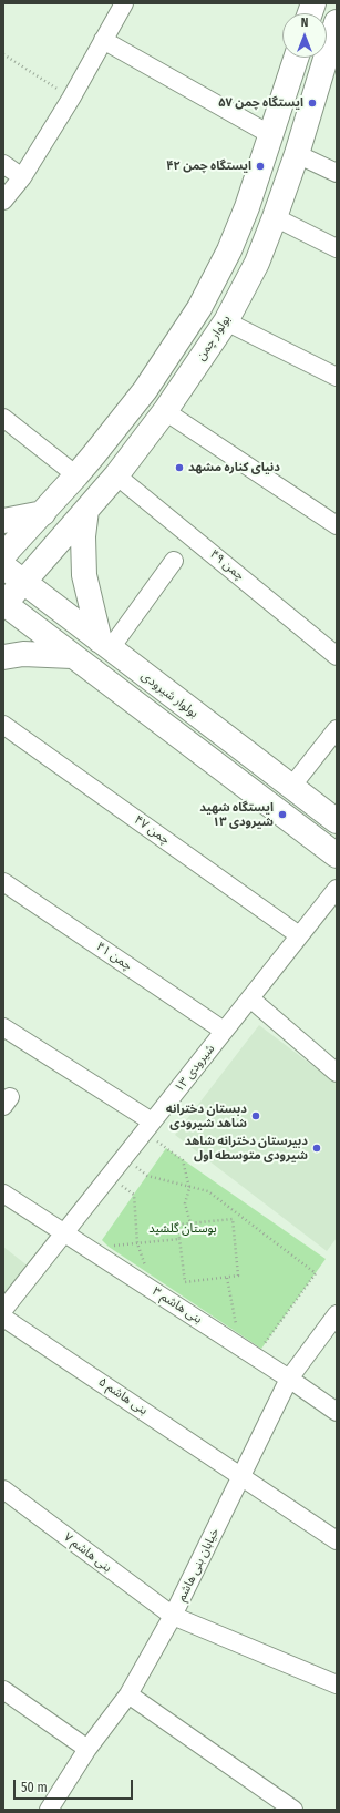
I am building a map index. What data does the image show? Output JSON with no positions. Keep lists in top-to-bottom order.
{
  "streets": {
    "main road": ["بولوار چمن", "بولوار شیرودی"],
    "street": [
      "چمن ۴۹",
      "چمن ۴۷",
      "چمن ۴۱",
      "شیرودی ۱۳",
      "بنی هاشم ۳",
      "بنی هاشم ۵",
      "بنی هاشم ۷",
      "خیابان بنی هاشم"
    ]
  },
  "crossings": [
    ["بولوار چمن", "چمن ۴۹"],
    ["بولوار چمن", "بولوار شیرودی"],
    ["چمن ۴۷", "شیرودی ۱۳"],
    ["چمن ۴۱", "شیرودی ۱۳"],
    ["شیرودی ۱۳", "بنی هاشم ۳"],
    ["بنی هاشم ۳", "خیابان بنی هاشم"],
    ["بنی هاشم ۵", "خیابان بنی هاشم"],
    ["بنی هاشم ۷", "خیابان بنی هاشم"]
  ],
  "parks": ["بوستان گلشید"],
  "places": [
    "ایستگاه چمن ۵۷",
    "ایستگاه چمن ۴۲",
    "دنیای کناره مشهد",
    "ایستگاه شهید شیرودی ۱۳",
    "دبستان دخترانه شاهد شیرودی",
    "دبیرستان دخترانه شاهد شیرودی متوسطه اول"
  ],
  "scale_bar": "50 m",
  "north": "top"
}
